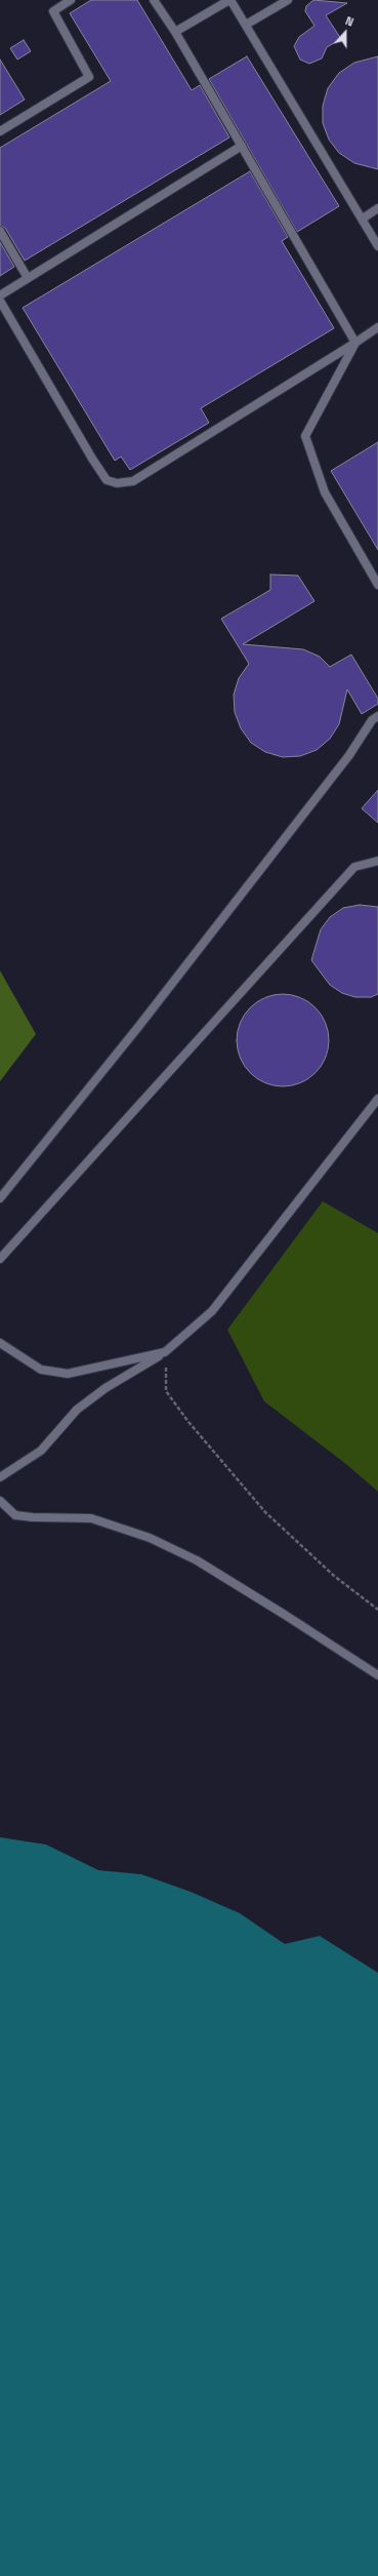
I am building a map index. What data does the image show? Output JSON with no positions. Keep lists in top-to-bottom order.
{
  "north": "top"
}
